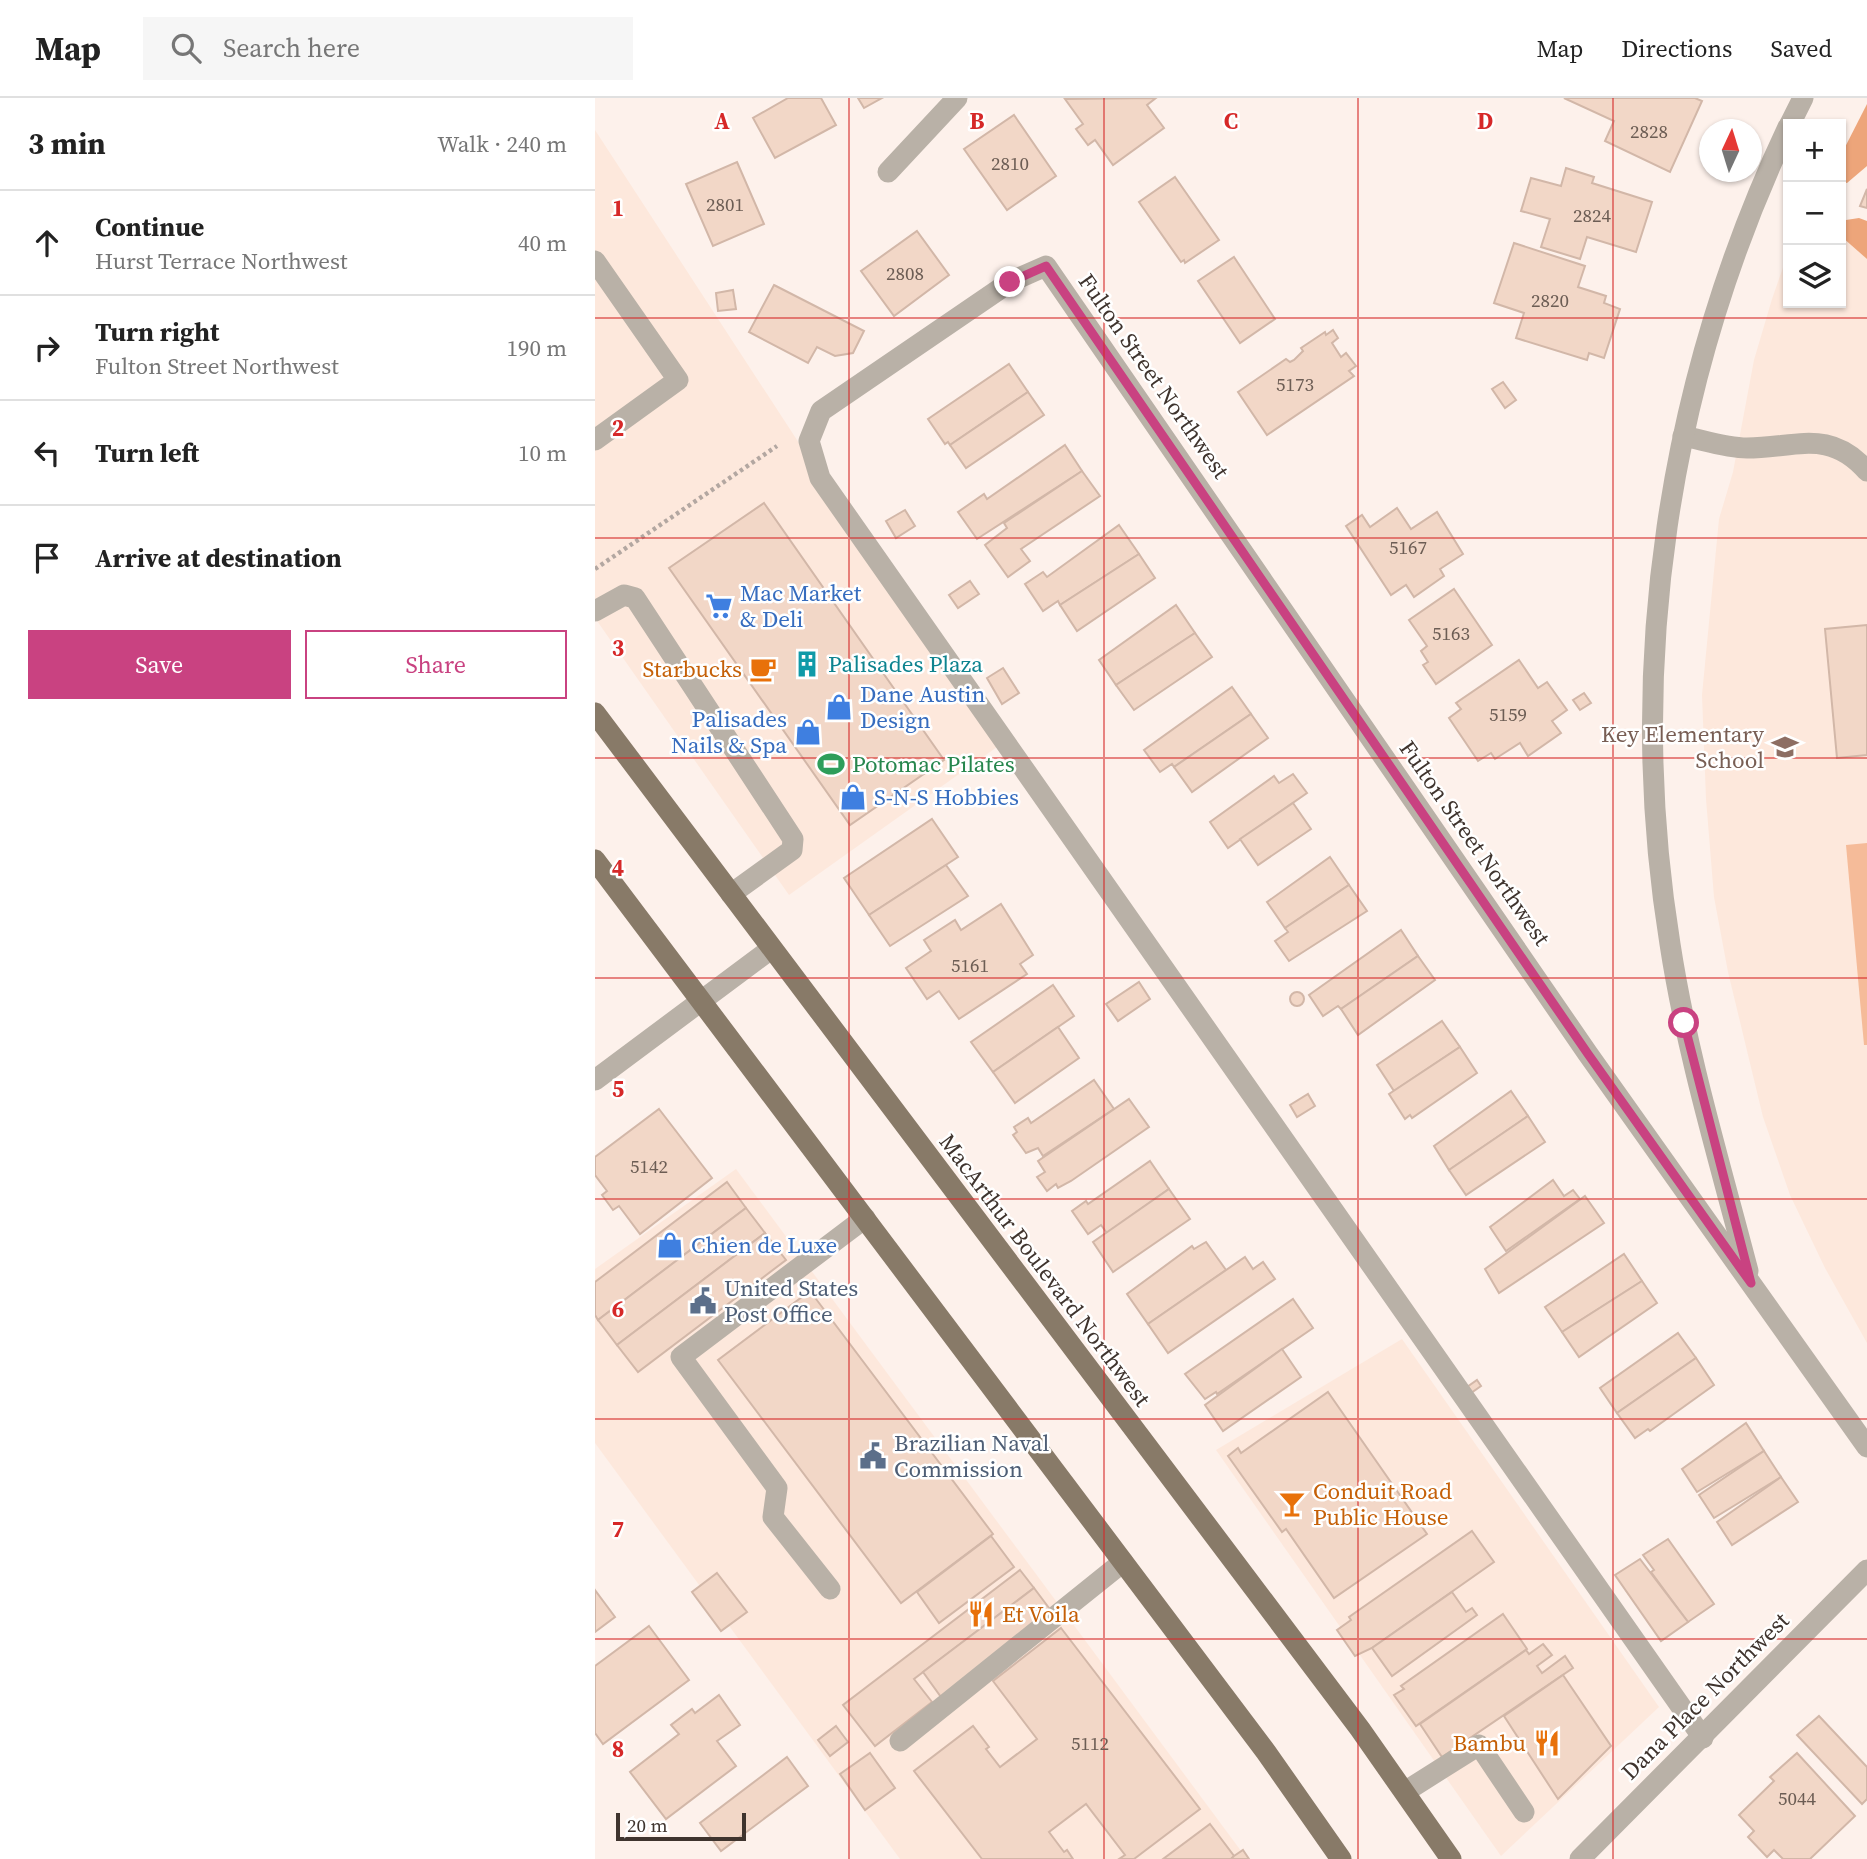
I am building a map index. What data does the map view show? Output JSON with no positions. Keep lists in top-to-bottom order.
{
  "streets": {
    "main road": ["MacArthur Boulevard Northwest"],
    "street": ["Fulton Street Northwest", "Dana Place Northwest"]
  },
  "places": {
    "supermarket": ["Mac Market & Deli"],
    "building": ["Palisades Plaza"],
    "cafe": ["Starbucks"],
    "shop": [
      "Dane Austin Design",
      "Palisades Nails & Spa",
      "S-N-S Hobbies",
      "Chien de Luxe"
    ],
    "school or university": ["Key Elementary School"],
    "sports": ["Potomac Pilates"],
    "public building": ["United States Post Office", "Brazilian Naval Commission"],
    "bar": ["Conduit Road Public House"],
    "restaurant": ["Et Voila", "Bambu"]
  },
  "house_numbers": [
    "2828",
    "2810",
    "2801",
    "2824",
    "2808",
    "2820",
    "5173",
    "5167",
    "5163",
    "5159",
    "5161",
    "5142",
    "5112",
    "5044"
  ],
  "scale_bar": "20 m",
  "north": "top",
  "page": {
    "header": "Map",
    "search": "Search here",
    "nav": ["Map", "Directions", "Saved"],
    "heading": ["3 min", "Walk · 240 m"],
    "map_buttons": ["+", "−"],
    "list": [
      ["Continue", "Hurst Terrace Northwest", "40 m"],
      ["Turn right", "Fulton Street Northwest", "190 m"],
      ["Turn left", "10 m"],
      "Arrive at destination"
    ],
    "buttons": ["Save", "Share"],
    "scale": "20 m"
  },
  "grid": {
    "columns": [
      "A",
      "B",
      "C",
      "D"
    ],
    "rows": [
      "1",
      "2",
      "3",
      "4",
      "5",
      "6",
      "7",
      "8"
    ]
  }
}
